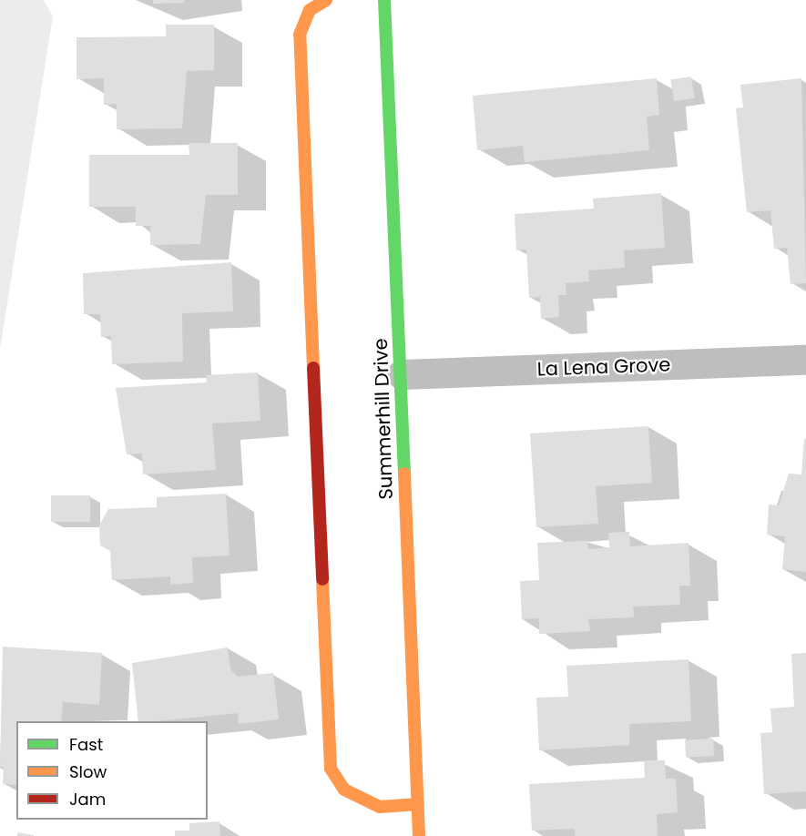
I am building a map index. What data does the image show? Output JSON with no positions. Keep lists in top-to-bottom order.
{
  "streets": {
    "street": ["La Lena Grove", "Summerhill Drive"]
  },
  "crossings": [
    ["La Lena Grove", "Summerhill Drive"]
  ],
  "legend": ["Fast", "Slow", "Jam"]
}
